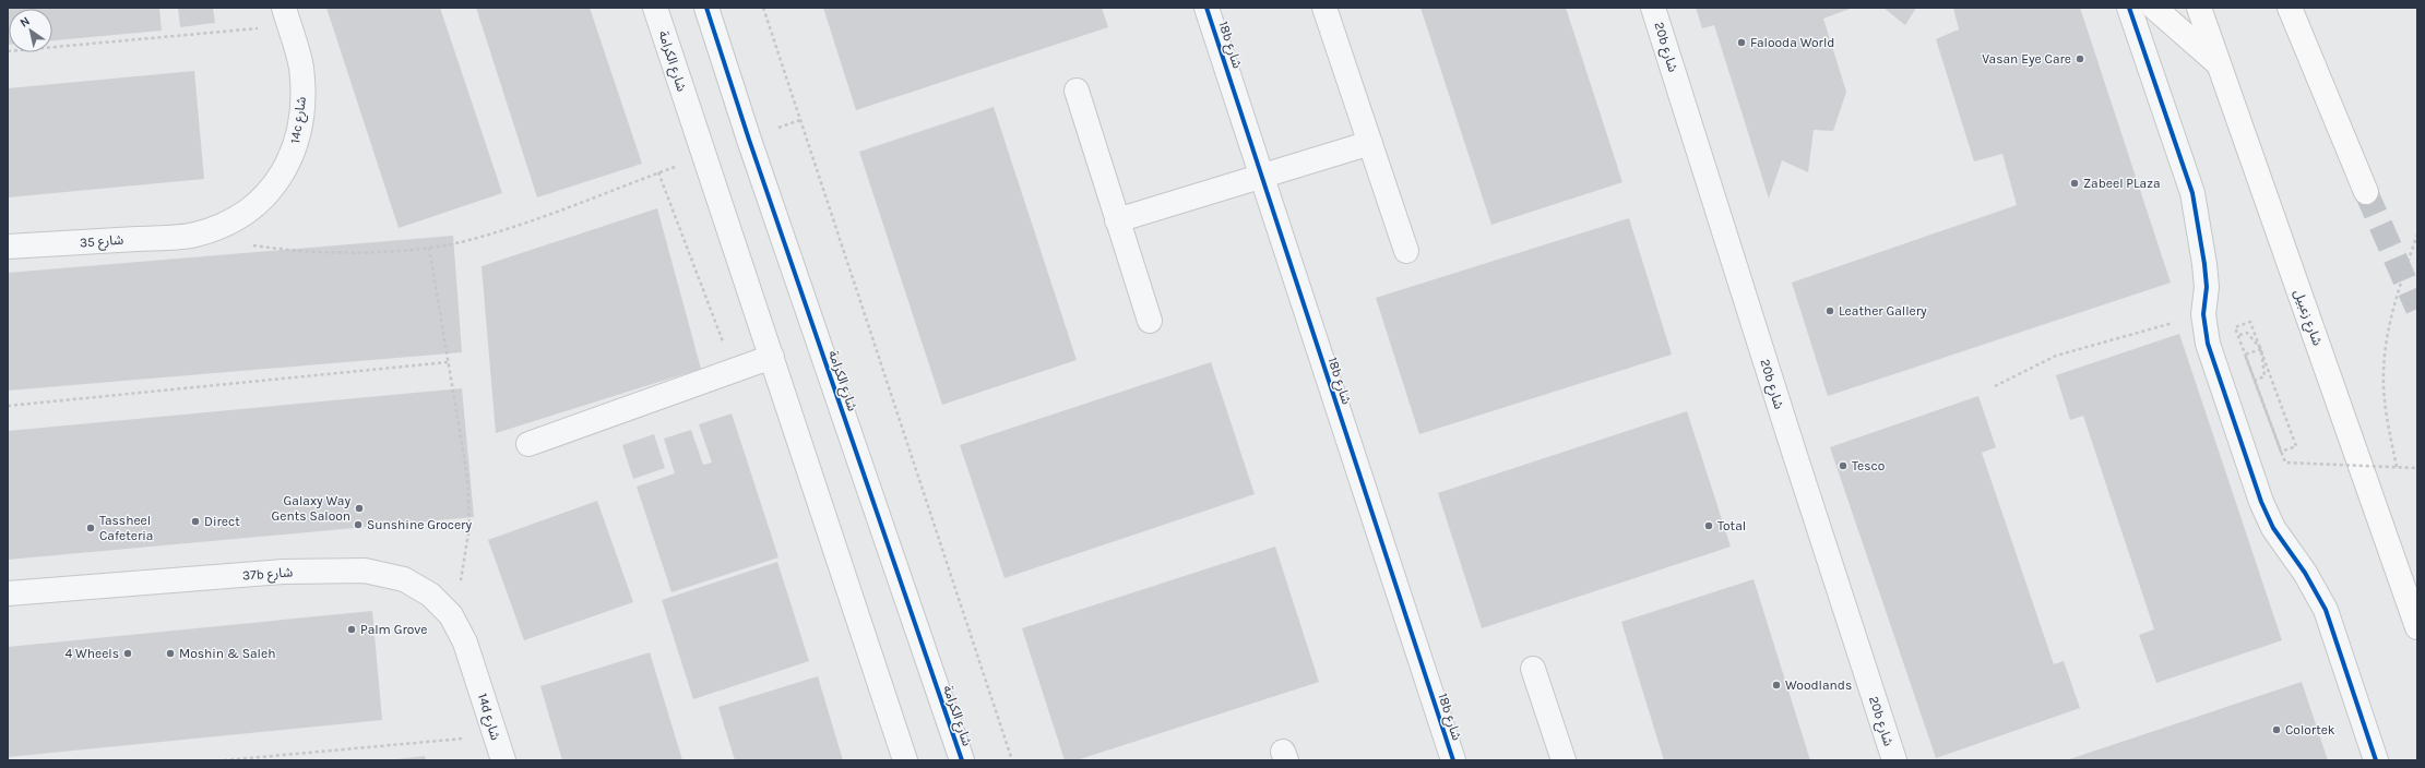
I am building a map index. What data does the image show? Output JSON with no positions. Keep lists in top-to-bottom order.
{
  "streets": {
    "main road": ["شارع زعبيل"],
    "street": [
      "18b شارع",
      "20b شارع",
      "شارع الكرامة",
      "14c شارع",
      "شارع 35",
      "37b شارع",
      "14d شارع"
    ]
  },
  "crossings": [
    ["14c شارع", "شارع 35"],
    ["37b شارع", "14d شارع"]
  ],
  "places": [
    "Falooda World",
    "Vasan Eye Care",
    "Zabeel PLaza",
    "Leather Gallery",
    "Tesco",
    "Galaxy Way Gents Saloon",
    "Direct",
    "Sunshine Grocery",
    "Total",
    "Tassheel Cafeteria",
    "Palm Grove",
    "4 Wheels",
    "Moshin & Saleh",
    "Woodlands",
    "Colortek"
  ],
  "north": "top left"
}
